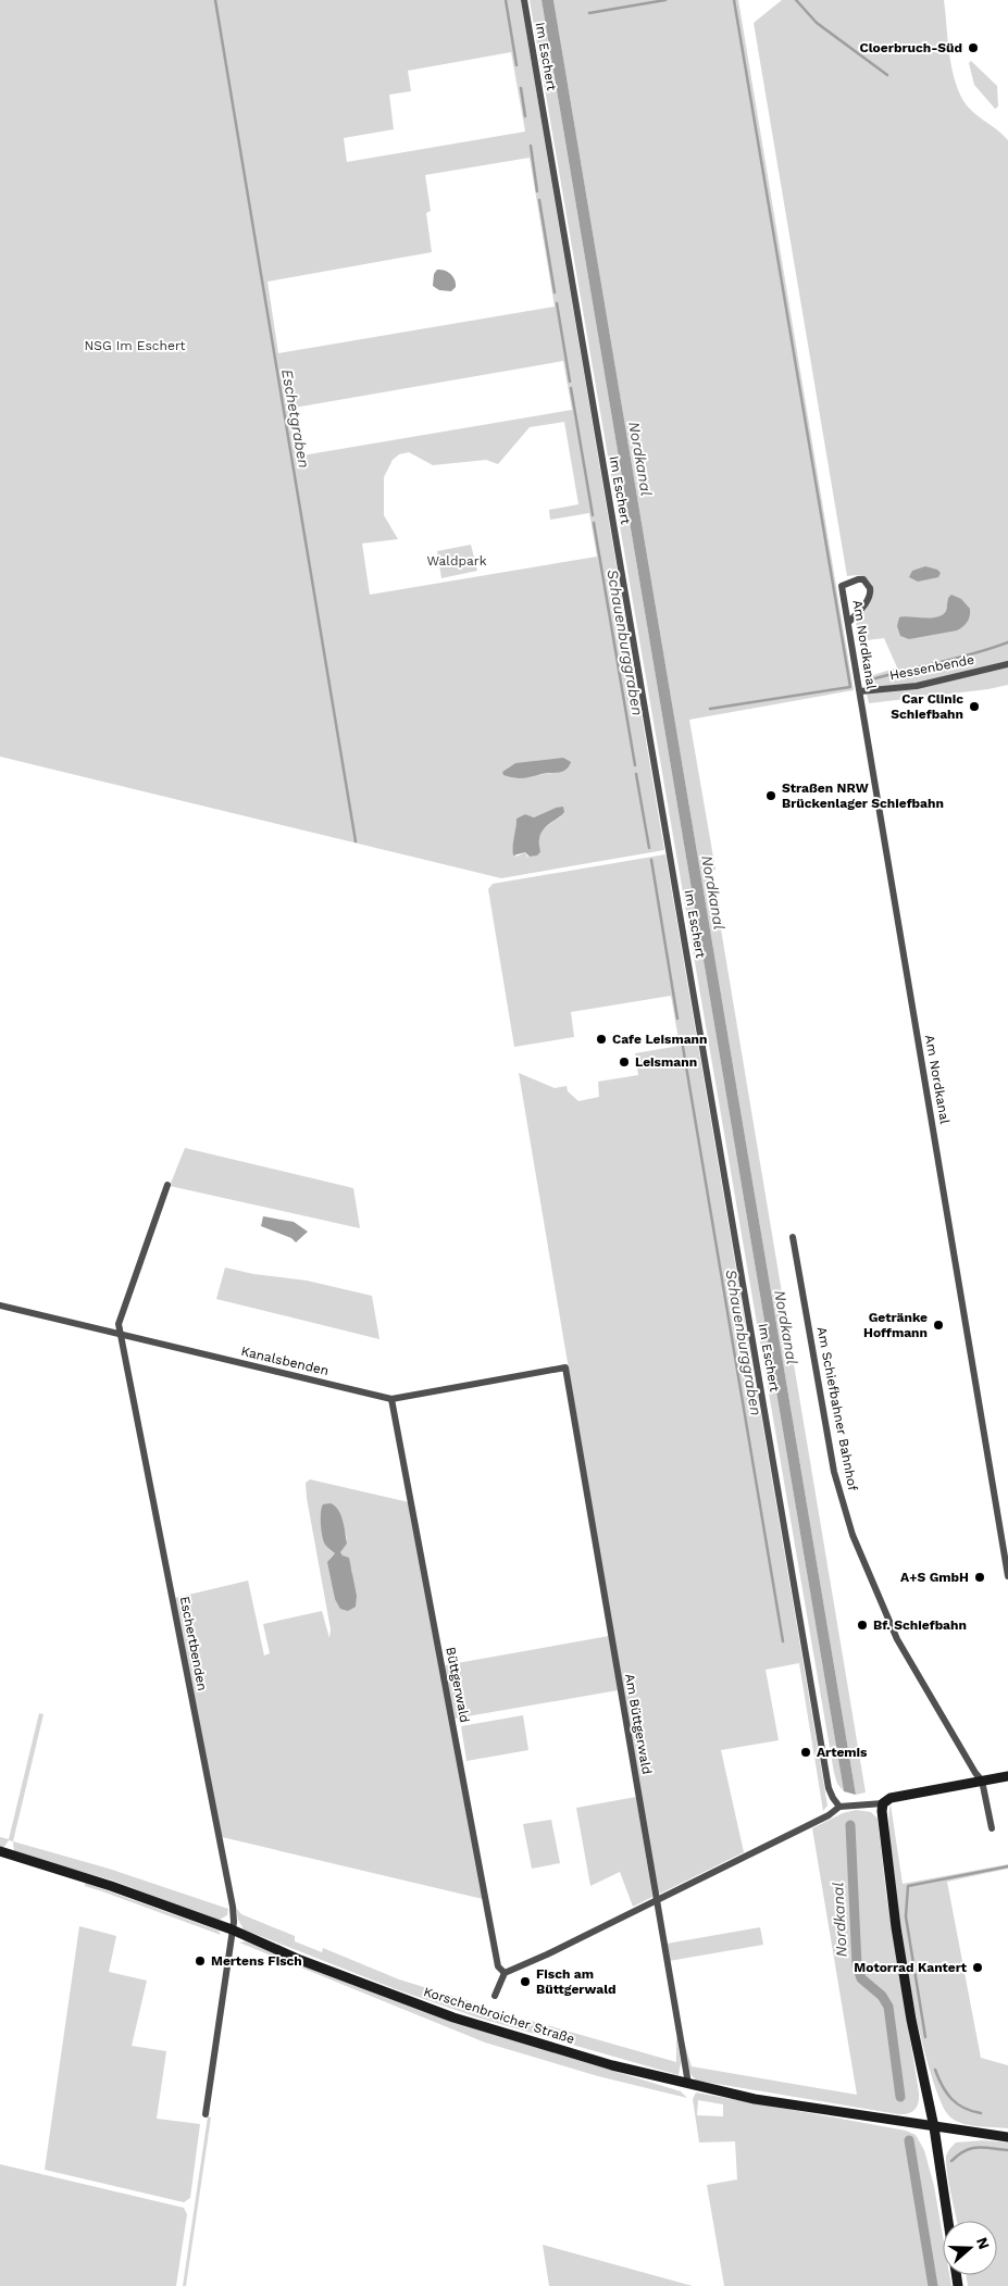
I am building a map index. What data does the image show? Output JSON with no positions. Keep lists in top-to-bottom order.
{
  "streets": {
    "main road": ["Korschenbroicher Straße"],
    "street": [
      "Im Eschert",
      "Am Nordkanal",
      "Hessenbende",
      "Kanalsbenden",
      "Am Schiefbahner Bahnhof",
      "Eschertbenden",
      "Büttgerwald",
      "Am Büttgerwald"
    ]
  },
  "crossings": [
    ["Am Nordkanal", "Hessenbende"],
    ["Kanalsbenden", "Eschertbenden"],
    ["Kanalsbenden", "Büttgerwald"],
    ["Kanalsbenden", "Am Büttgerwald"],
    ["Eschertbenden", "Korschenbroicher Straße"],
    ["Am Büttgerwald", "Korschenbroicher Straße"]
  ],
  "water": ["Eschetgraben", "Nordkanal", "Schauenburggraben"],
  "parks": ["NSG Im Eschert", "Waldpark"],
  "places": [
    "Cloerbruch-Süd",
    "Car Clinic Schiefbahn",
    "Straßen NRW Brückenlager Schiefbahn",
    "Cafe Leismann",
    "Leismann",
    "Getränke Hoffmann",
    "A+S GmbH",
    "Bf. Schiefbahn",
    "Artemis",
    "Mertens Fisch",
    "Motorrad Kantert",
    "Fisch am Büttgerwald"
  ],
  "north": "right"
}
